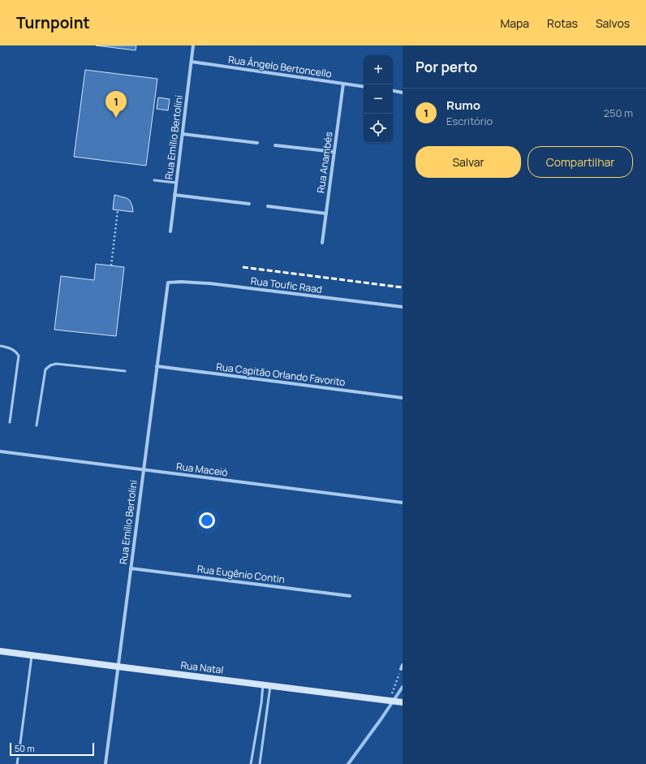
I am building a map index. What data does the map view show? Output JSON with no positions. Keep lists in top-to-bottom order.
{
  "streets": {
    "street": [
      "Rua Ângelo Bertoncello",
      "Rua Emílio Bertolini",
      "Rua Anambés",
      "Rua Toufic Raad",
      "Rua Capitão Orlando Favorito",
      "Rua Maceió",
      "Rua Eugênio Contin",
      "Rua Natal"
    ]
  },
  "crossings": [
    ["Rua Ângelo Bertoncello", "Rua Emílio Bertolini"],
    ["Rua Ângelo Bertoncello", "Rua Anambés"],
    ["Rua Emílio Bertolini", "Rua Toufic Raad"],
    ["Rua Emílio Bertolini", "Rua Capitão Orlando Favorito"],
    ["Rua Emílio Bertolini", "Rua Maceió"],
    ["Rua Emílio Bertolini", "Rua Eugênio Contin"],
    ["Rua Emílio Bertolini", "Rua Natal"]
  ],
  "scale_bar": "50 m",
  "page": {
    "header": "Turnpoint",
    "nav": ["Mapa", "Rotas", "Salvos"],
    "heading": "Por perto",
    "map_buttons": ["+", "−"],
    "list": [
      {
        "mark": "1",
        "name": "Rumo",
        "note": "Escritório",
        "value": "250 m"
      }
    ],
    "pins": "1",
    "buttons": ["Salvar", "Compartilhar"],
    "scale": "50 m"
  }
}
